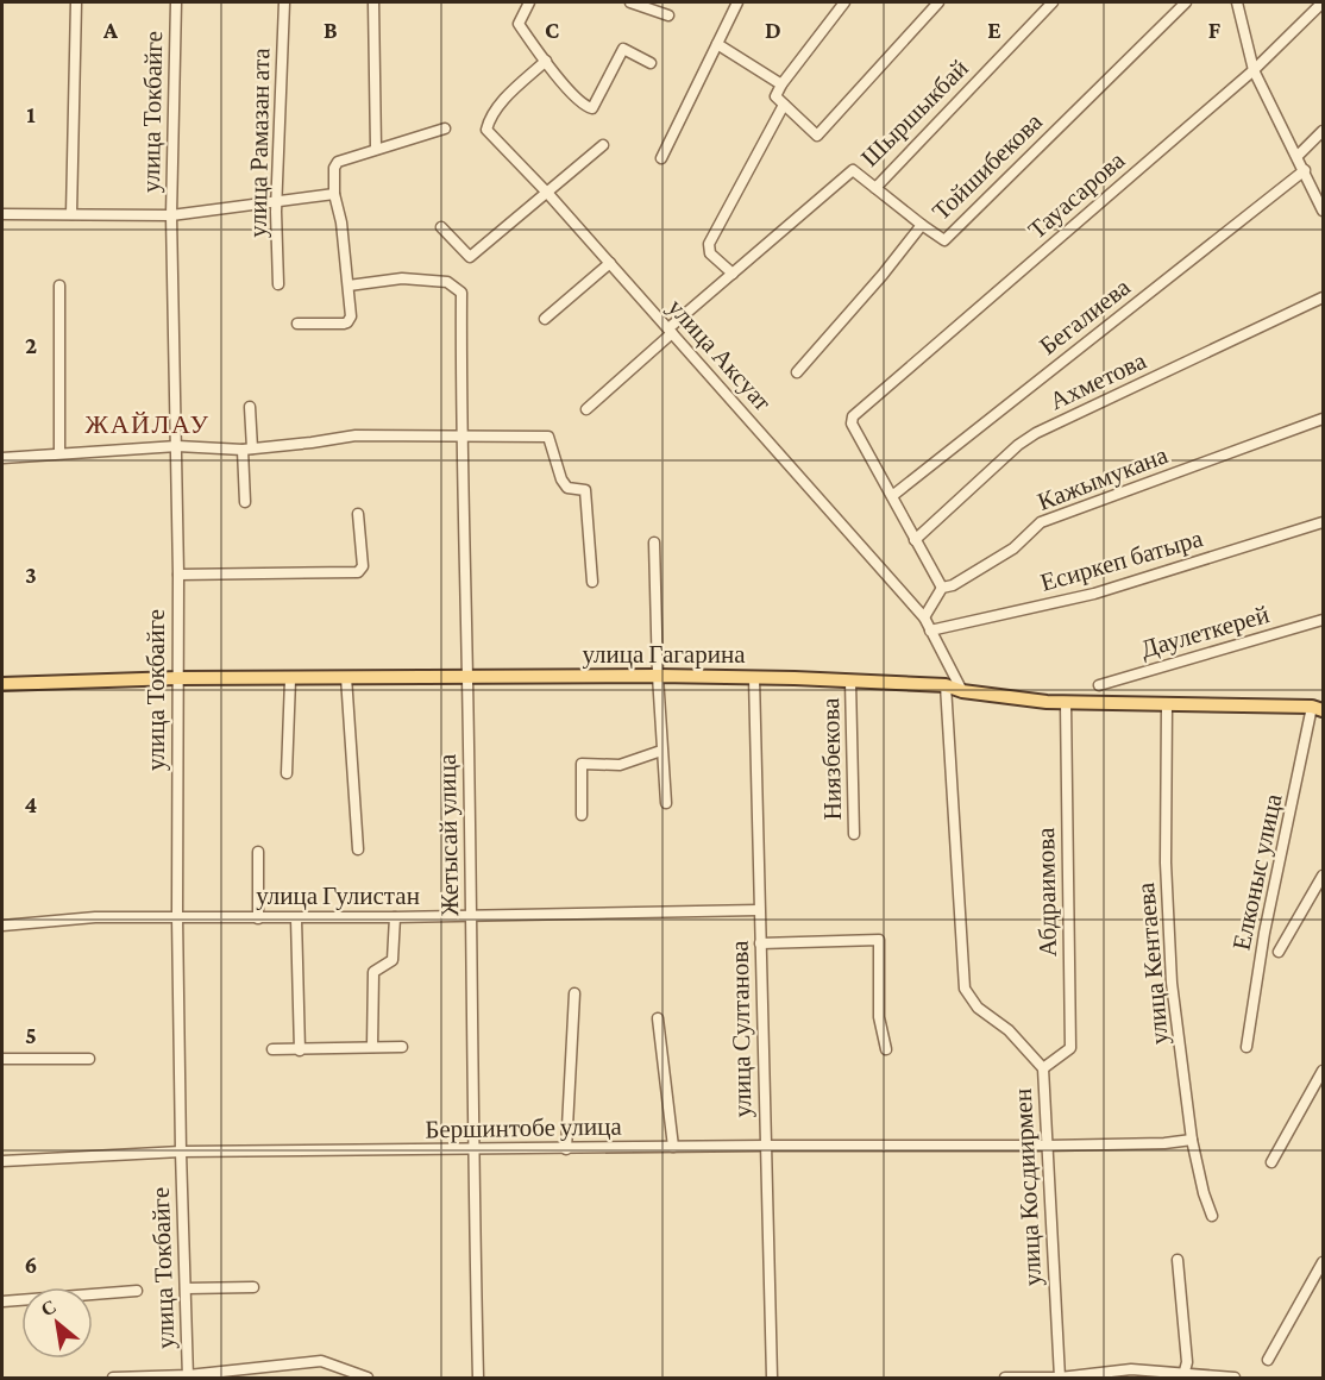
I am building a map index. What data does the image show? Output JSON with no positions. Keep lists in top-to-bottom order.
{
  "streets": {
    "main road": ["улица Гагарина"],
    "street": [
      "улица Токбайге",
      "Шыршыкбай",
      "улица Рамазан ата",
      "Тойшибекова",
      "Тауасарова",
      "Бегалиева",
      "улица Аксуат",
      "Ахметова",
      "Кажымукана",
      "Есиркеп батыра",
      "Даулеткерей",
      "Ниязбекова",
      "Жетысай улица",
      "Елконыс улица",
      "Абдраимова",
      "улица Гулистан",
      "улица Кентаева",
      "улица Султанова",
      "Бершинтобе улица",
      "улица Косдиирмен"
    ]
  },
  "crossings": [
    ["улица Токбайге", "улица Гагарина"],
    ["улица Токбайге", "улица Гулистан"],
    ["улица Токбайге", "Бершинтобе улица"],
    ["Шыршыкбай", "улица Аксуат"],
    ["Тауасарова", "Бегалиева"],
    ["улица Аксуат", "Есиркеп батыра"],
    ["улица Аксуат", "улица Гагарина"],
    ["улица Гагарина", "Ниязбекова"],
    ["улица Гагарина", "Жетысай улица"],
    ["улица Гагарина", "Елконыс улица"],
    ["улица Гагарина", "Абдраимова"],
    ["улица Гагарина", "улица Кентаева"],
    ["улица Гагарина", "улица Султанова"],
    ["улица Гагарина", "улица Косдиирмен"],
    ["Жетысай улица", "улица Гулистан"],
    ["Жетысай улица", "Бершинтобе улица"],
    ["Абдраимова", "улица Косдиирмен"],
    ["улица Гулистан", "улица Султанова"],
    ["улица Кентаева", "Бершинтобе улица"],
    ["улица Султанова", "Бершинтобе улица"],
    ["Бершинтобе улица", "улица Косдиирмен"]
  ],
  "districts": ["ЖАЙЛАУ"],
  "north": "top left",
  "grid": {
    "columns": [
      "A",
      "B",
      "C",
      "D",
      "E",
      "F"
    ],
    "rows": [
      "1",
      "2",
      "3",
      "4",
      "5",
      "6"
    ]
  }
}
